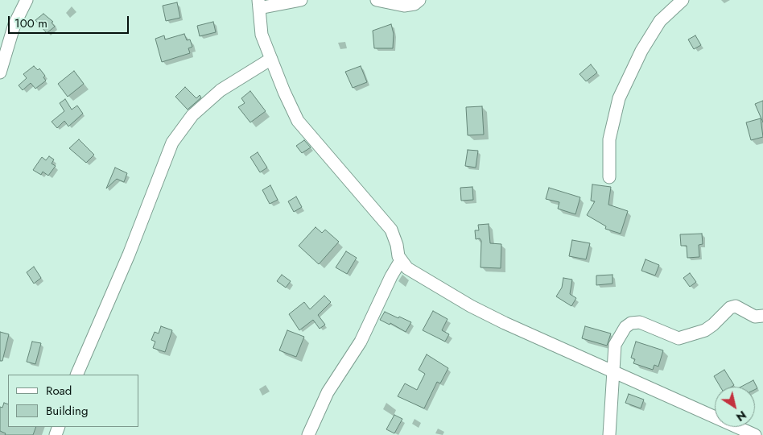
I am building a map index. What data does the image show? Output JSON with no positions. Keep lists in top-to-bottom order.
{
  "legend": ["Road", "Building"],
  "scale_bar": "100 m",
  "north": "bottom right"
}
